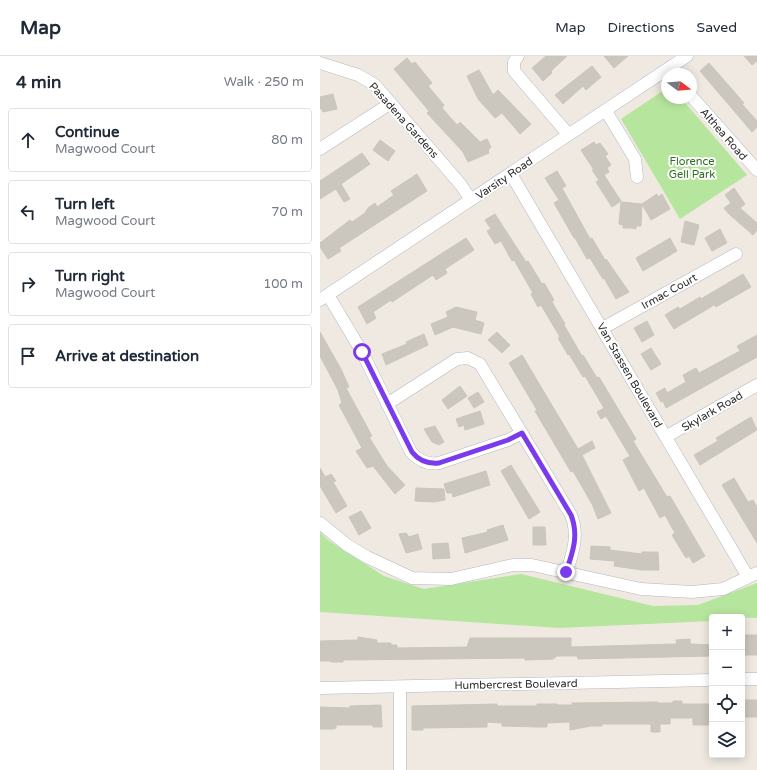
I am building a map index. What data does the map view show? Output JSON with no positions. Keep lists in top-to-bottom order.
{
  "streets": {
    "street": [
      "Pasadena Gardens",
      "Althea Road",
      "Varsity Road",
      "Irmac Court",
      "Van Stassen Boulevard",
      "Skylark Road",
      "Humbercrest Boulevard"
    ]
  },
  "crossings": [
    ["Pasadena Gardens", "Varsity Road"],
    ["Varsity Road", "Van Stassen Boulevard"],
    ["Irmac Court", "Van Stassen Boulevard"],
    ["Van Stassen Boulevard", "Skylark Road"]
  ],
  "parks": ["Florence Gell Park"],
  "north": "right",
  "page": {
    "header": "Map",
    "nav": ["Map", "Directions", "Saved"],
    "heading": ["4 min", "Walk · 250 m"],
    "list": [
      ["Continue", "Magwood Court", "80 m"],
      ["Turn left", "Magwood Court", "70 m"],
      ["Turn right", "Magwood Court", "100 m"],
      "Arrive at destination"
    ],
    "map_buttons": ["+", "−"]
  }
}
